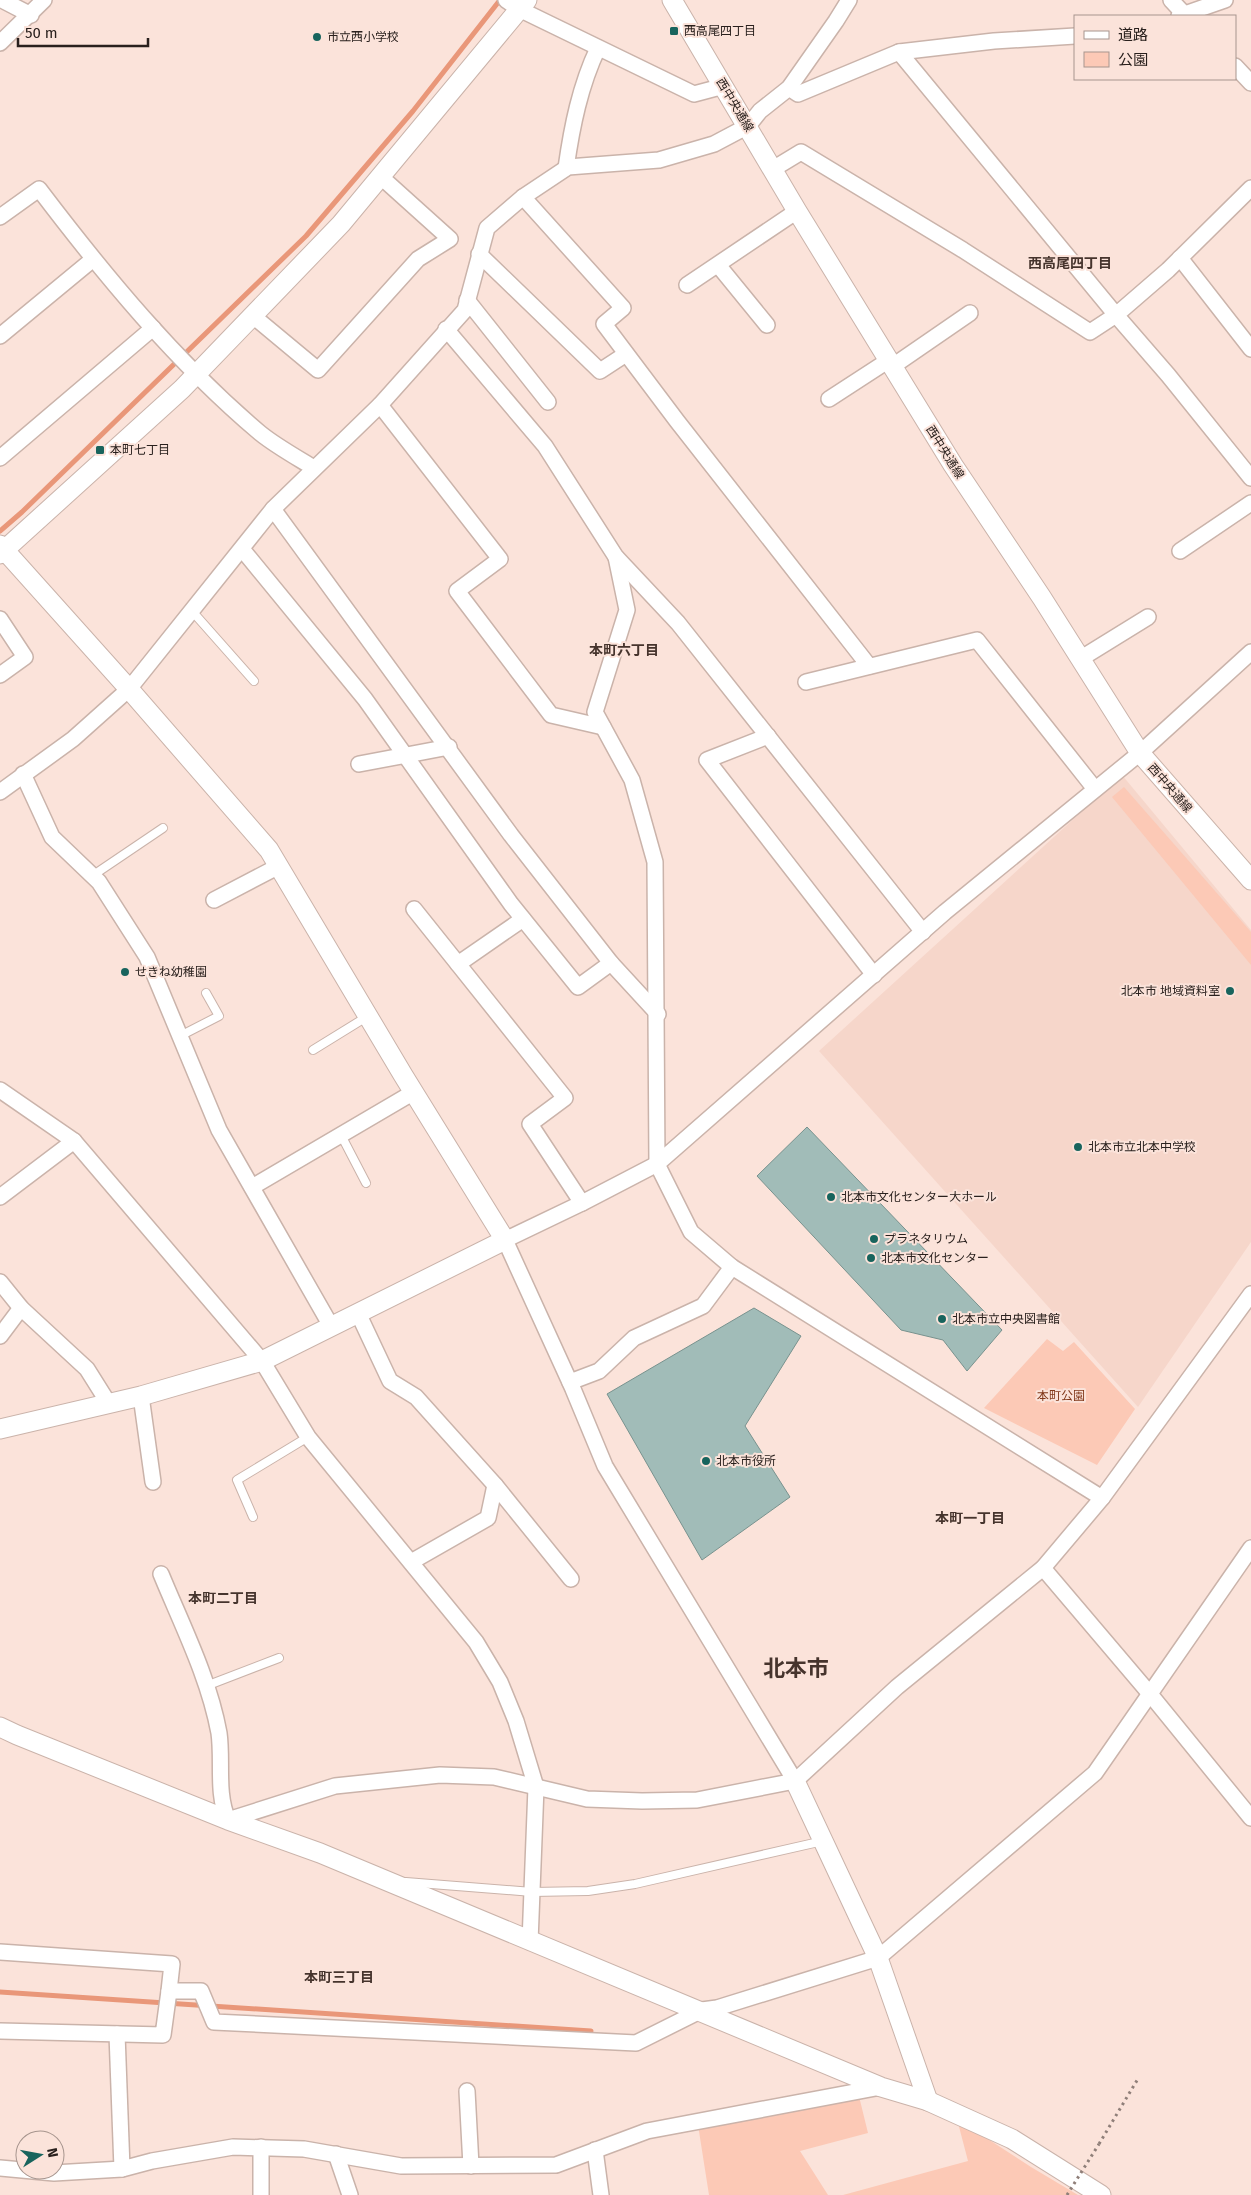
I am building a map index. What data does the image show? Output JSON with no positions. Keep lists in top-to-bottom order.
{
  "streets": {
    "street": ["西中央通線"]
  },
  "districts": [
    "西高尾四丁目",
    "本町六丁目",
    "本町一丁目",
    "本町二丁目",
    "北本市",
    "本町三丁目"
  ],
  "parks": ["本町公園"],
  "places": {
    "transit": ["西高尾四丁目", "本町七丁目"],
    "other": [
      "市立西小学校",
      "せきね幼稚園",
      "北本市 地域資料室",
      "北本市立北本中学校",
      "北本市文化センター大ホール",
      "プラネタリウム",
      "北本市文化センター",
      "北本市立中央図書館",
      "北本市役所"
    ]
  },
  "legend": ["道路", "公園"],
  "scale_bar": "50 m",
  "north": "right"
}
